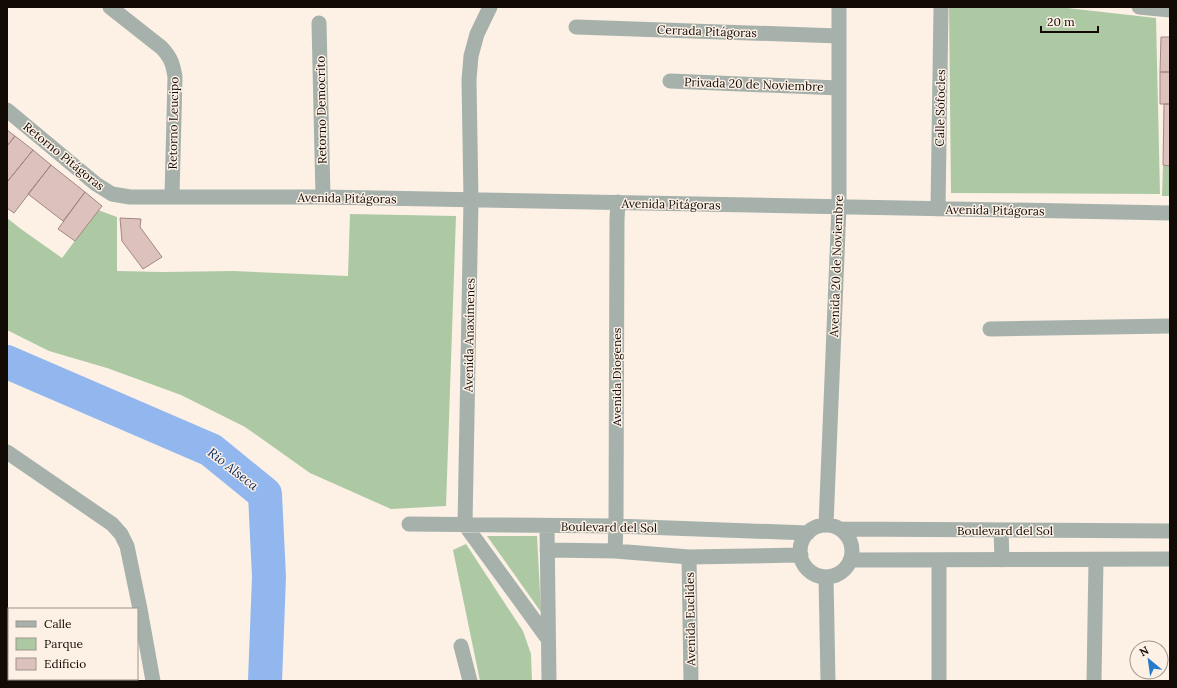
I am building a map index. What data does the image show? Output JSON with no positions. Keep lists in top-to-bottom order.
{
  "streets": {
    "street": [
      "Cerrada Pitágoras",
      "Privada 20 de Noviembre",
      "Calle Sófocles",
      "Retorno Democrito",
      "Retorno Leucipo",
      "Retorno Pitágoras",
      "Avenida Pitágoras",
      "Avenida 20 de Noviembre",
      "Avenida Anaxímenes",
      "Avenida Diogenes",
      "Boulevard del Sol",
      "Avenida Euclides"
    ]
  },
  "crossings": [
    ["Cerrada Pitágoras", "Avenida 20 de Noviembre"],
    ["Privada 20 de Noviembre", "Avenida 20 de Noviembre"],
    ["Calle Sófocles", "Avenida Pitágoras"],
    ["Retorno Democrito", "Avenida Pitágoras"],
    ["Retorno Leucipo", "Retorno Pitágoras"],
    ["Retorno Leucipo", "Avenida Pitágoras"],
    ["Retorno Pitágoras", "Avenida Pitágoras"],
    ["Avenida Pitágoras", "Avenida 20 de Noviembre"],
    ["Avenida Pitágoras", "Avenida Anaxímenes"],
    ["Avenida Pitágoras", "Avenida Diogenes"],
    ["Avenida 20 de Noviembre", "Boulevard del Sol"],
    ["Avenida Anaxímenes", "Boulevard del Sol"],
    ["Avenida Diogenes", "Boulevard del Sol"],
    ["Boulevard del Sol", "Avenida Euclides"]
  ],
  "water": ["Rio Alseca"],
  "legend": ["Calle", "Parque", "Edificio"],
  "scale_bar": "20 m",
  "north": "top left"
}
